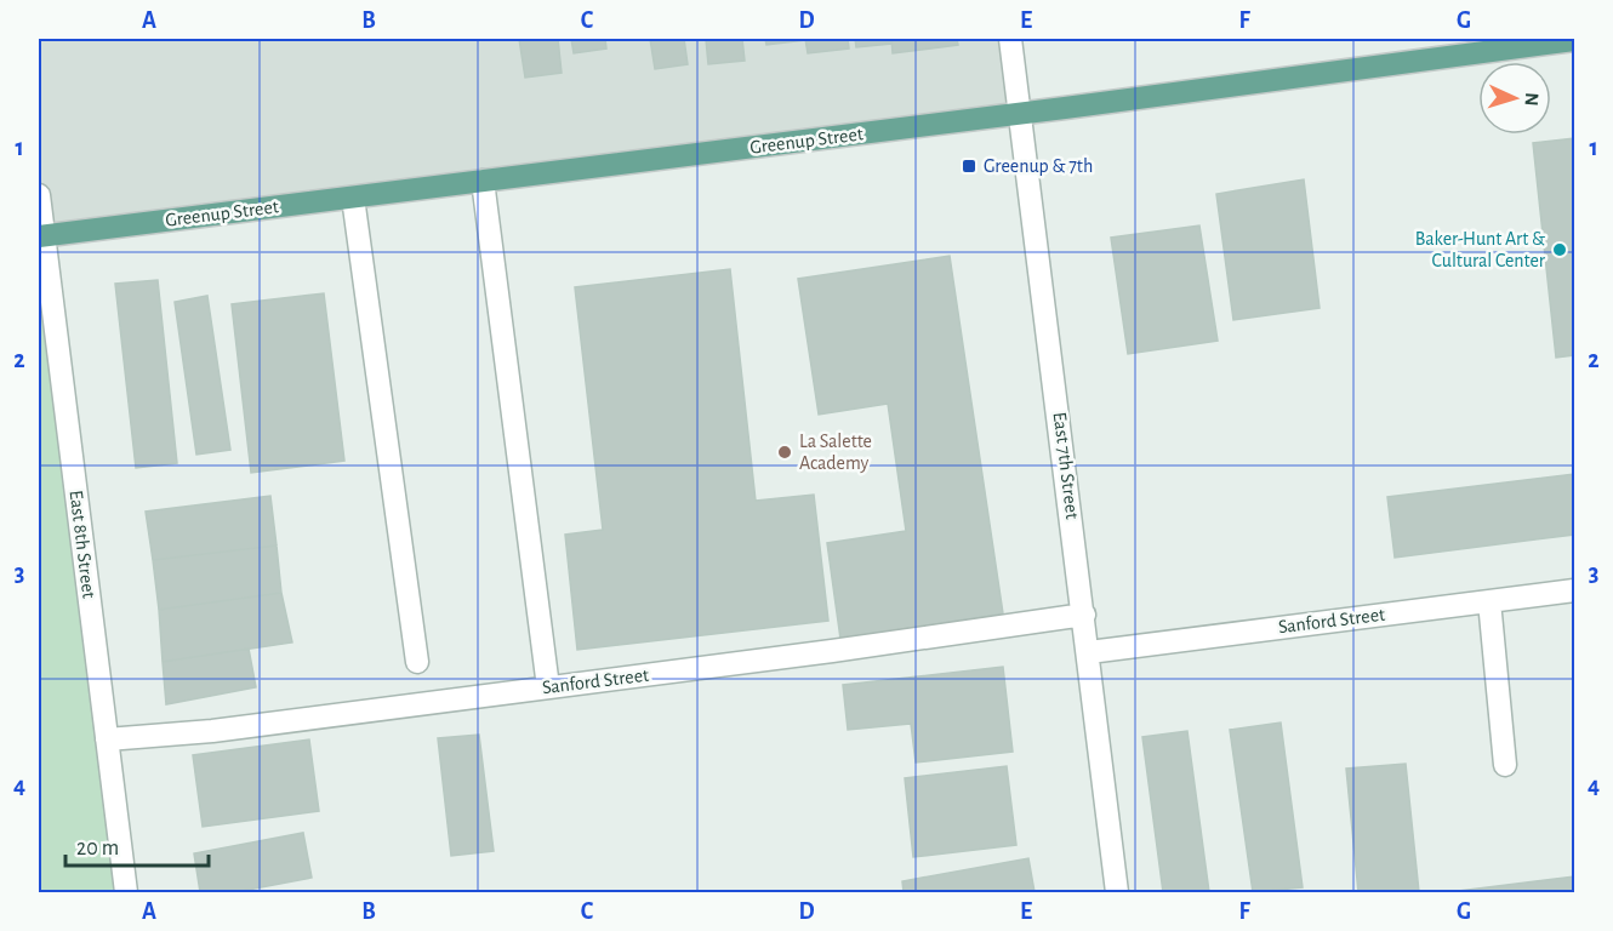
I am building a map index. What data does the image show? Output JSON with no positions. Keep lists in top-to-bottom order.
{
  "streets": {
    "main road": ["Greenup Street"],
    "street": ["East 7th Street", "East 8th Street", "Sanford Street"]
  },
  "crossings": [
    ["Greenup Street", "East 7th Street"],
    ["Greenup Street", "East 8th Street"],
    ["East 7th Street", "Sanford Street"],
    ["East 8th Street", "Sanford Street"]
  ],
  "places": {
    "transit": ["Greenup & 7th"],
    "other": ["Baker-Hunt Art & Cultural Center", "La Salette Academy"]
  },
  "scale_bar": "20 m",
  "north": "right",
  "grid": {
    "columns": [
      "A",
      "B",
      "C",
      "D",
      "E",
      "F",
      "G"
    ],
    "rows": [
      "1",
      "2",
      "3",
      "4"
    ]
  }
}
